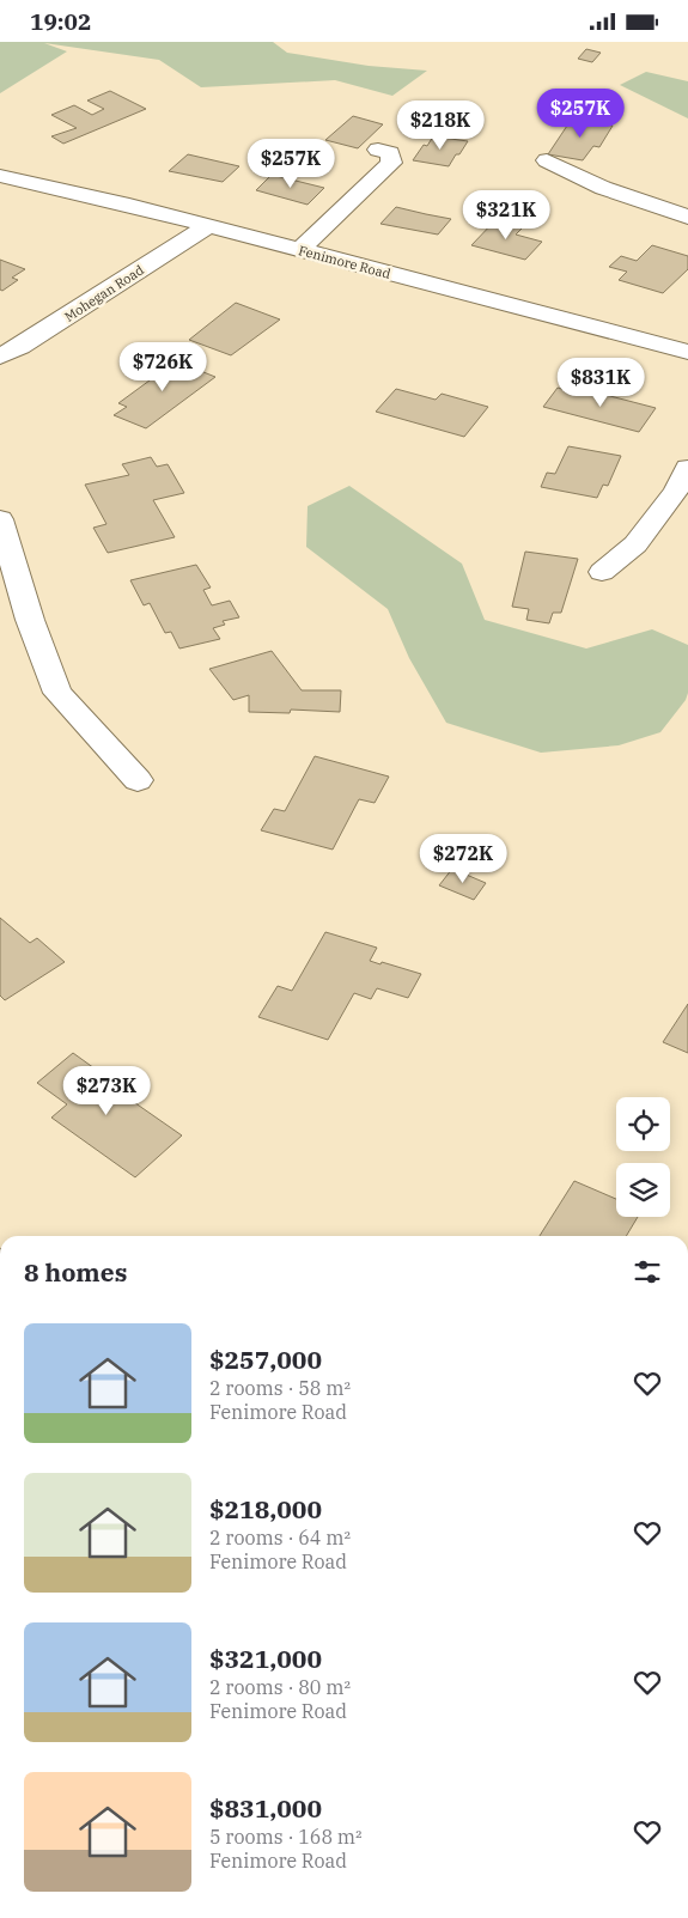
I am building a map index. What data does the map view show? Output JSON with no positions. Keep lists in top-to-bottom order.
{
  "streets": {
    "street": ["Fenimore Road", "Mohegan Road"]
  },
  "crossings": [
    ["Fenimore Road", "Mohegan Road"]
  ],
  "page": {
    "status": "19:02",
    "price": [
      "$257K",
      "$218K",
      "$257K",
      "$321K",
      "$726K",
      "$831K",
      "$272K",
      "$273K"
    ],
    "heading": "8 homes",
    "list": [
      {
        "name": "$257,000",
        "note": "2 rooms · 58 m² · Fenimore Road"
      },
      {
        "name": "$218,000",
        "note": "2 rooms · 64 m² · Fenimore Road"
      },
      {
        "name": "$321,000",
        "note": "2 rooms · 80 m² · Fenimore Road"
      },
      {
        "name": "$831,000",
        "note": "5 rooms · 168 m² · Fenimore Road"
      }
    ]
  }
}
